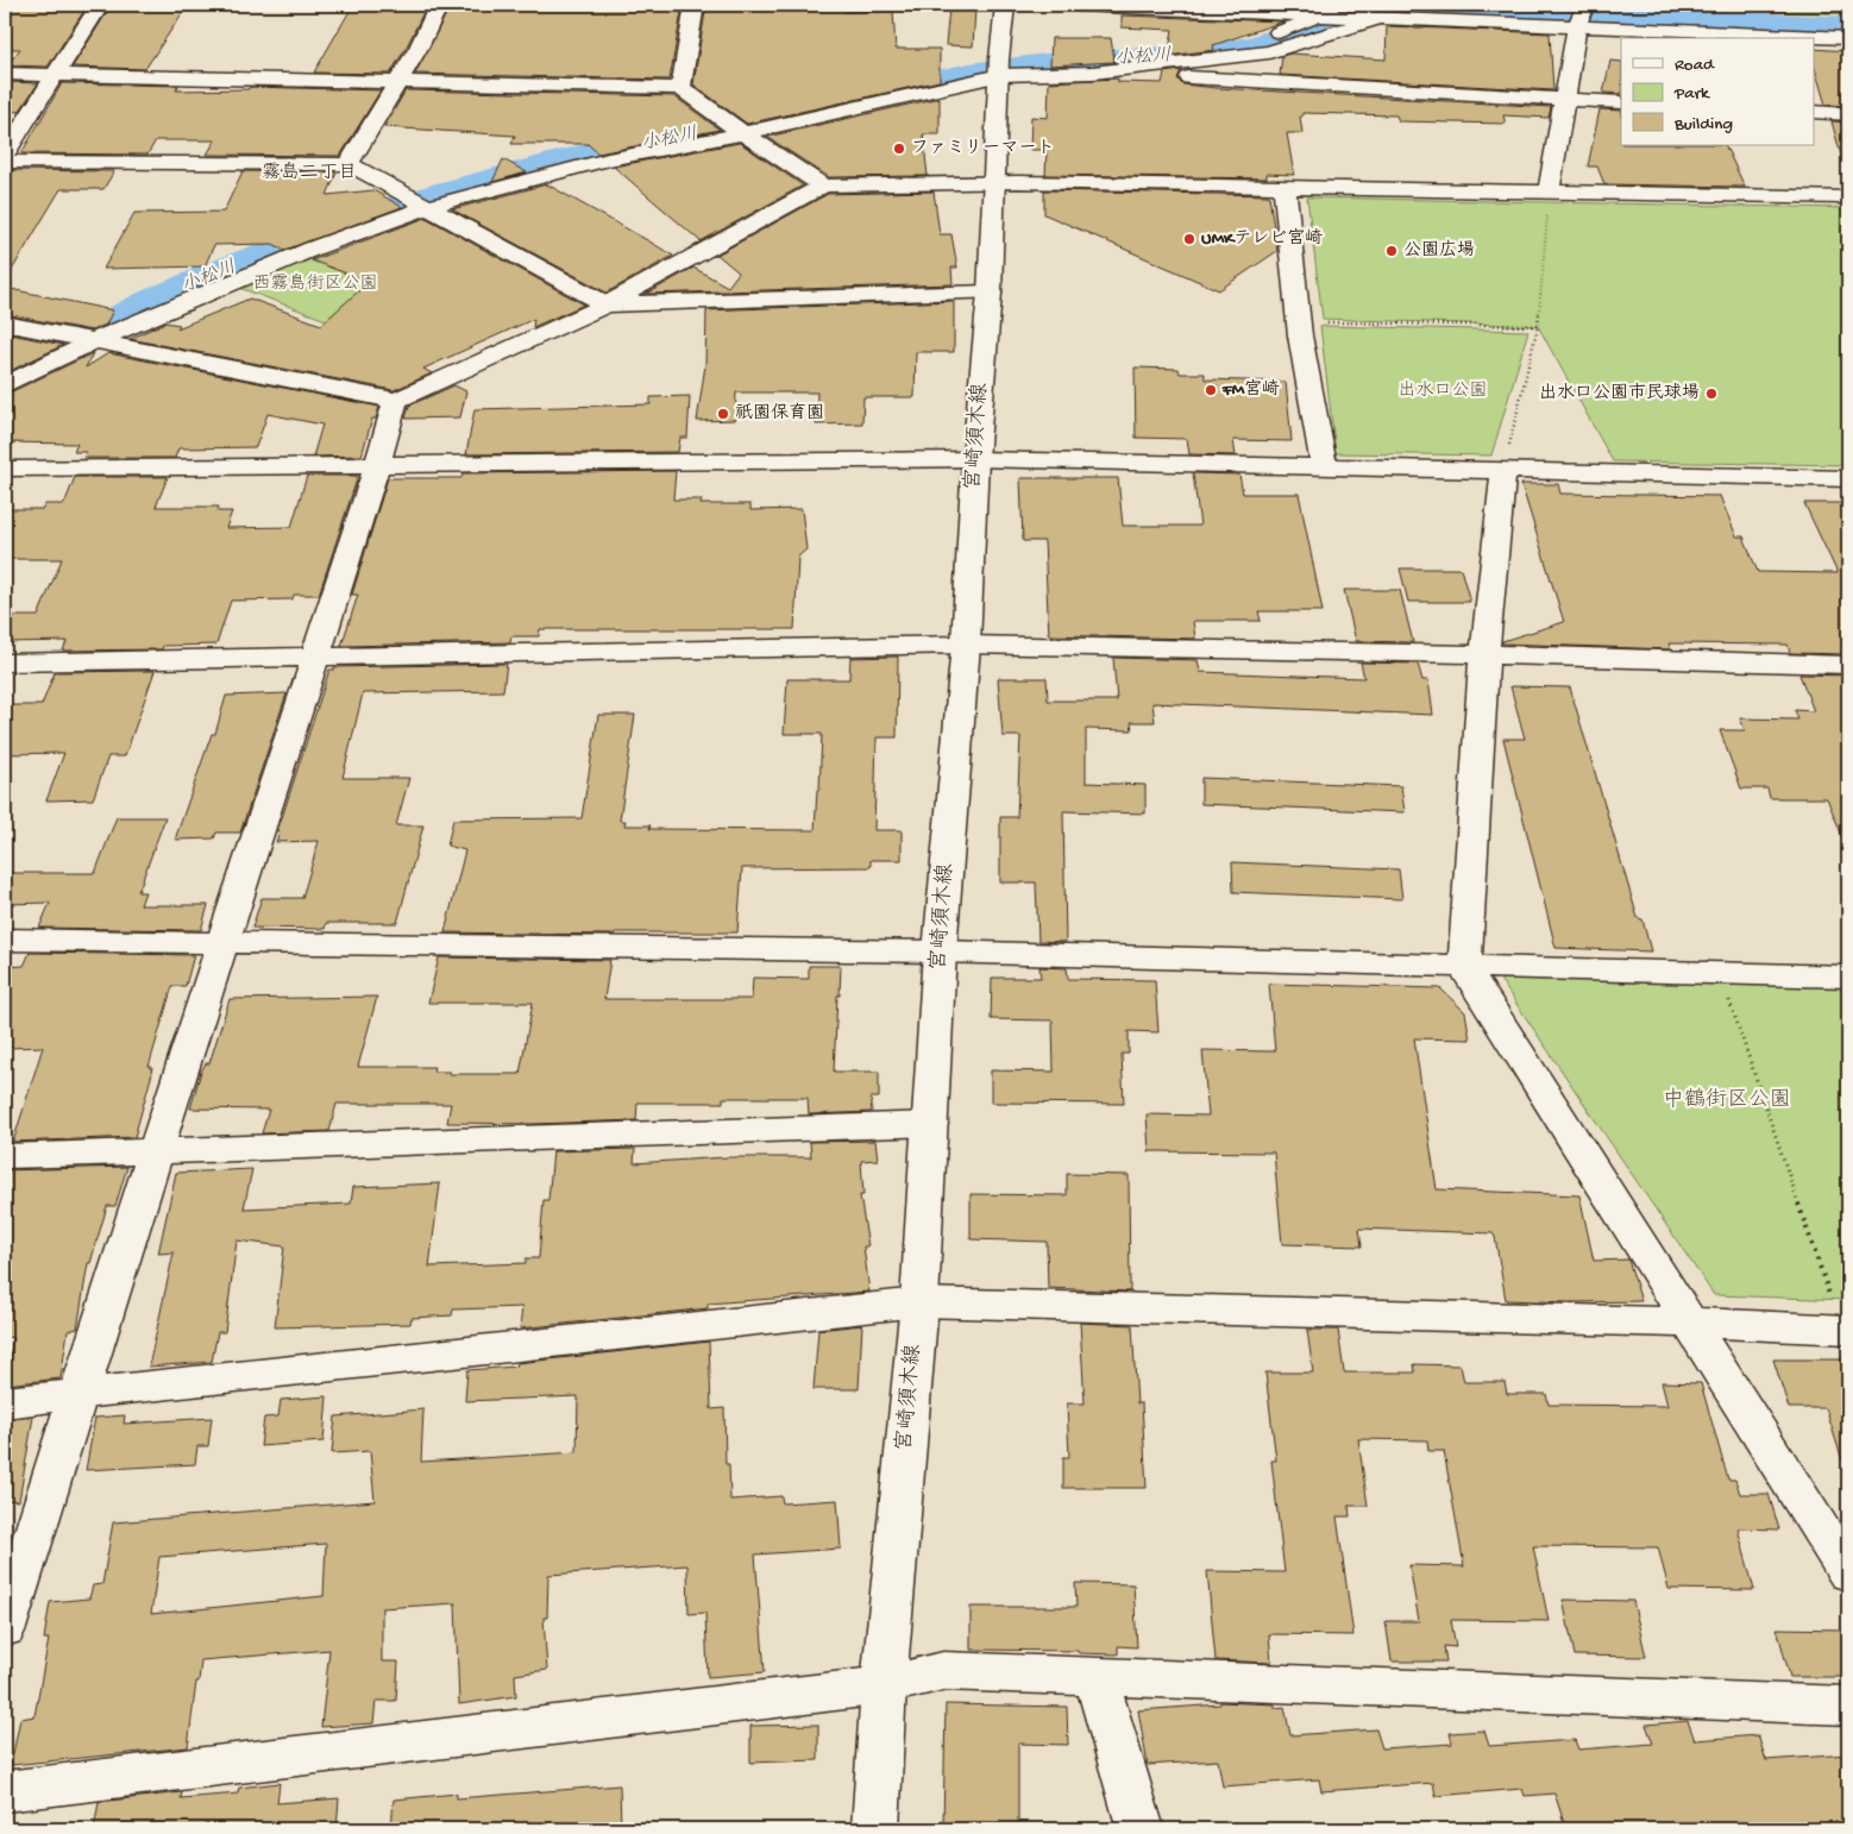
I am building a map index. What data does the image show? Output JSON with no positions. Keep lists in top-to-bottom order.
{
  "streets": {
    "street": ["宮崎須木線"]
  },
  "districts": ["霧島二丁目"],
  "water": ["小松川"],
  "parks": ["西霧島街区公園", "出水口公園", "中鶴街区公園"],
  "places": [
    "ファミリーマート",
    "UMKテレビ宮崎",
    "公園広場",
    "FM宮崎",
    "出水口公園市民球場",
    "祇園保育園"
  ],
  "legend": ["Road", "Park", "Building"]
}
